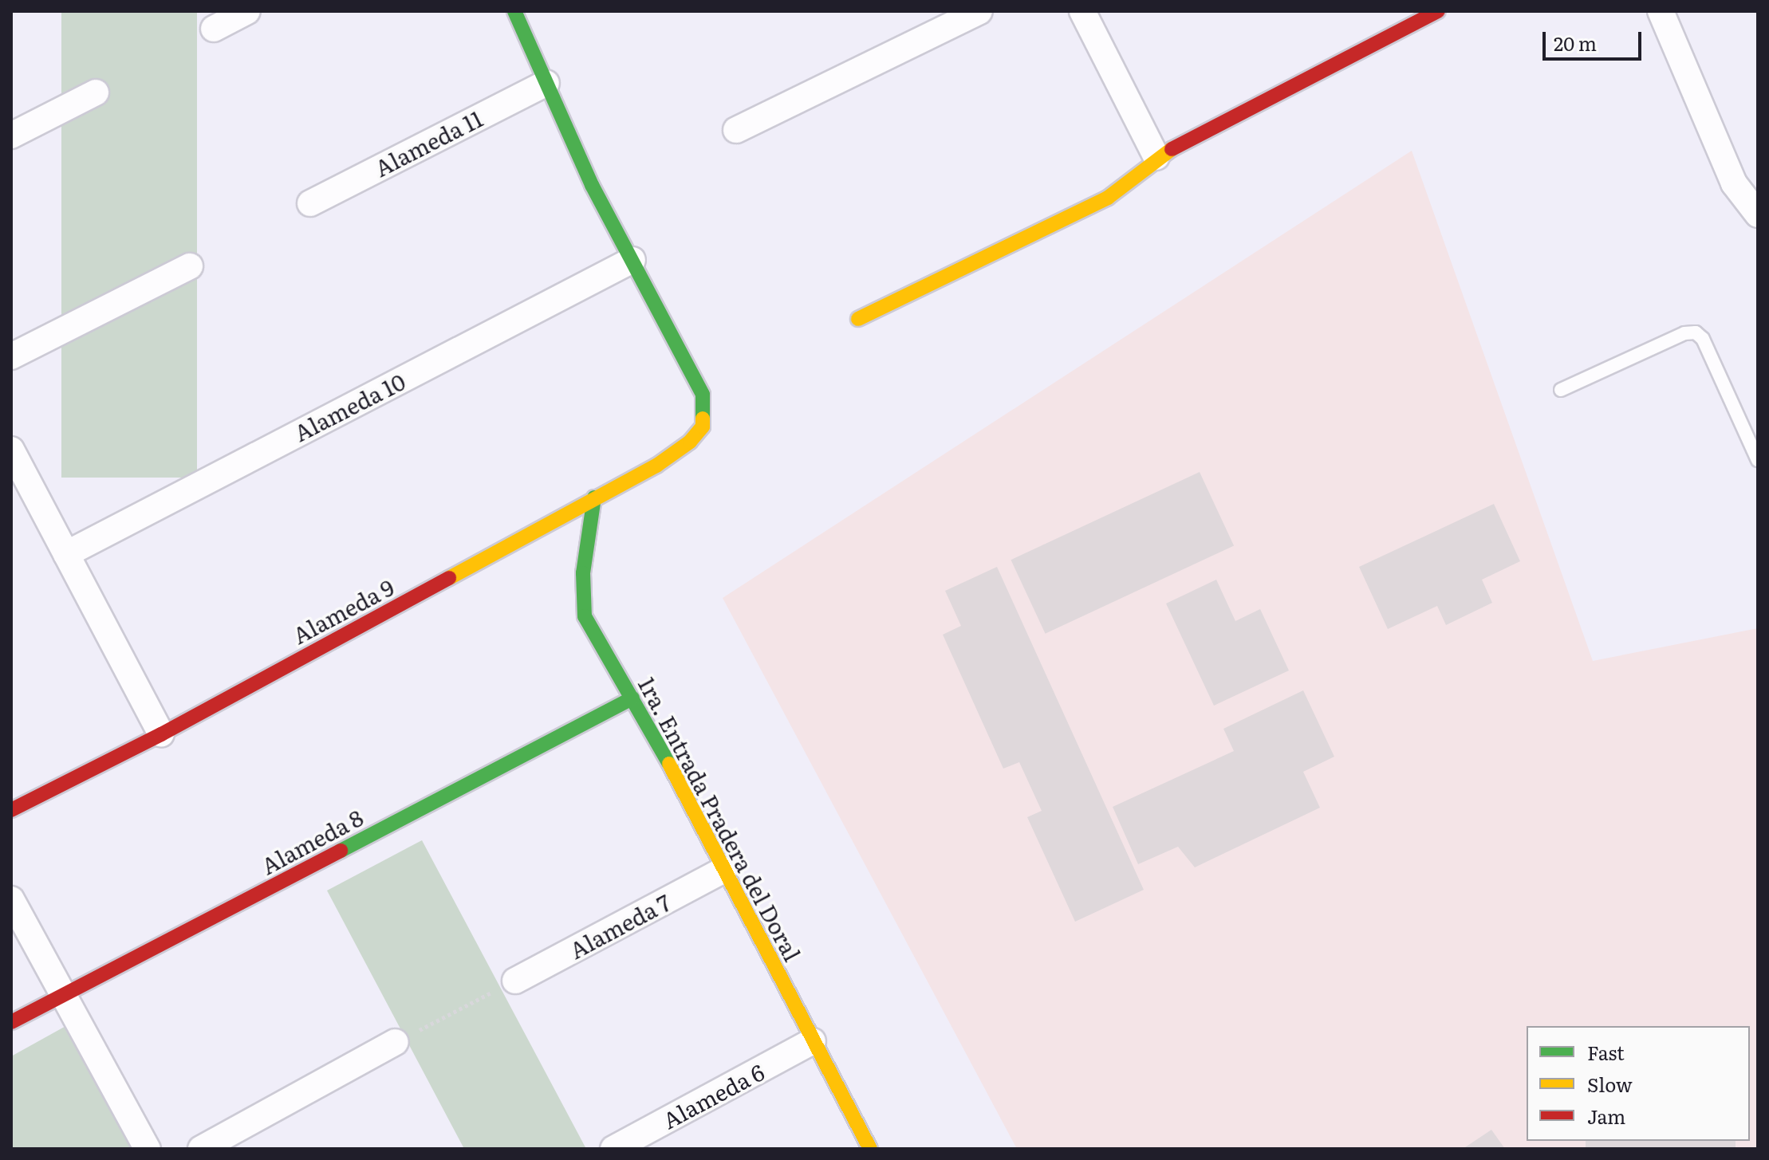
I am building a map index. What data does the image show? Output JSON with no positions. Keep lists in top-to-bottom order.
{
  "streets": {
    "street": [
      "Alameda 11",
      "Alameda 10",
      "Alameda 9",
      "1ra. Entrada Pradera del Doral",
      "Alameda 8",
      "Alameda 7",
      "Alameda 6"
    ]
  },
  "crossings": [
    ["Alameda 10", "Alameda 9"],
    ["Alameda 9", "1ra. Entrada Pradera del Doral"],
    ["1ra. Entrada Pradera del Doral", "Alameda 8"],
    ["1ra. Entrada Pradera del Doral", "Alameda 7"],
    ["1ra. Entrada Pradera del Doral", "Alameda 6"]
  ],
  "legend": ["Fast", "Slow", "Jam"],
  "scale_bar": "20 m"
}
